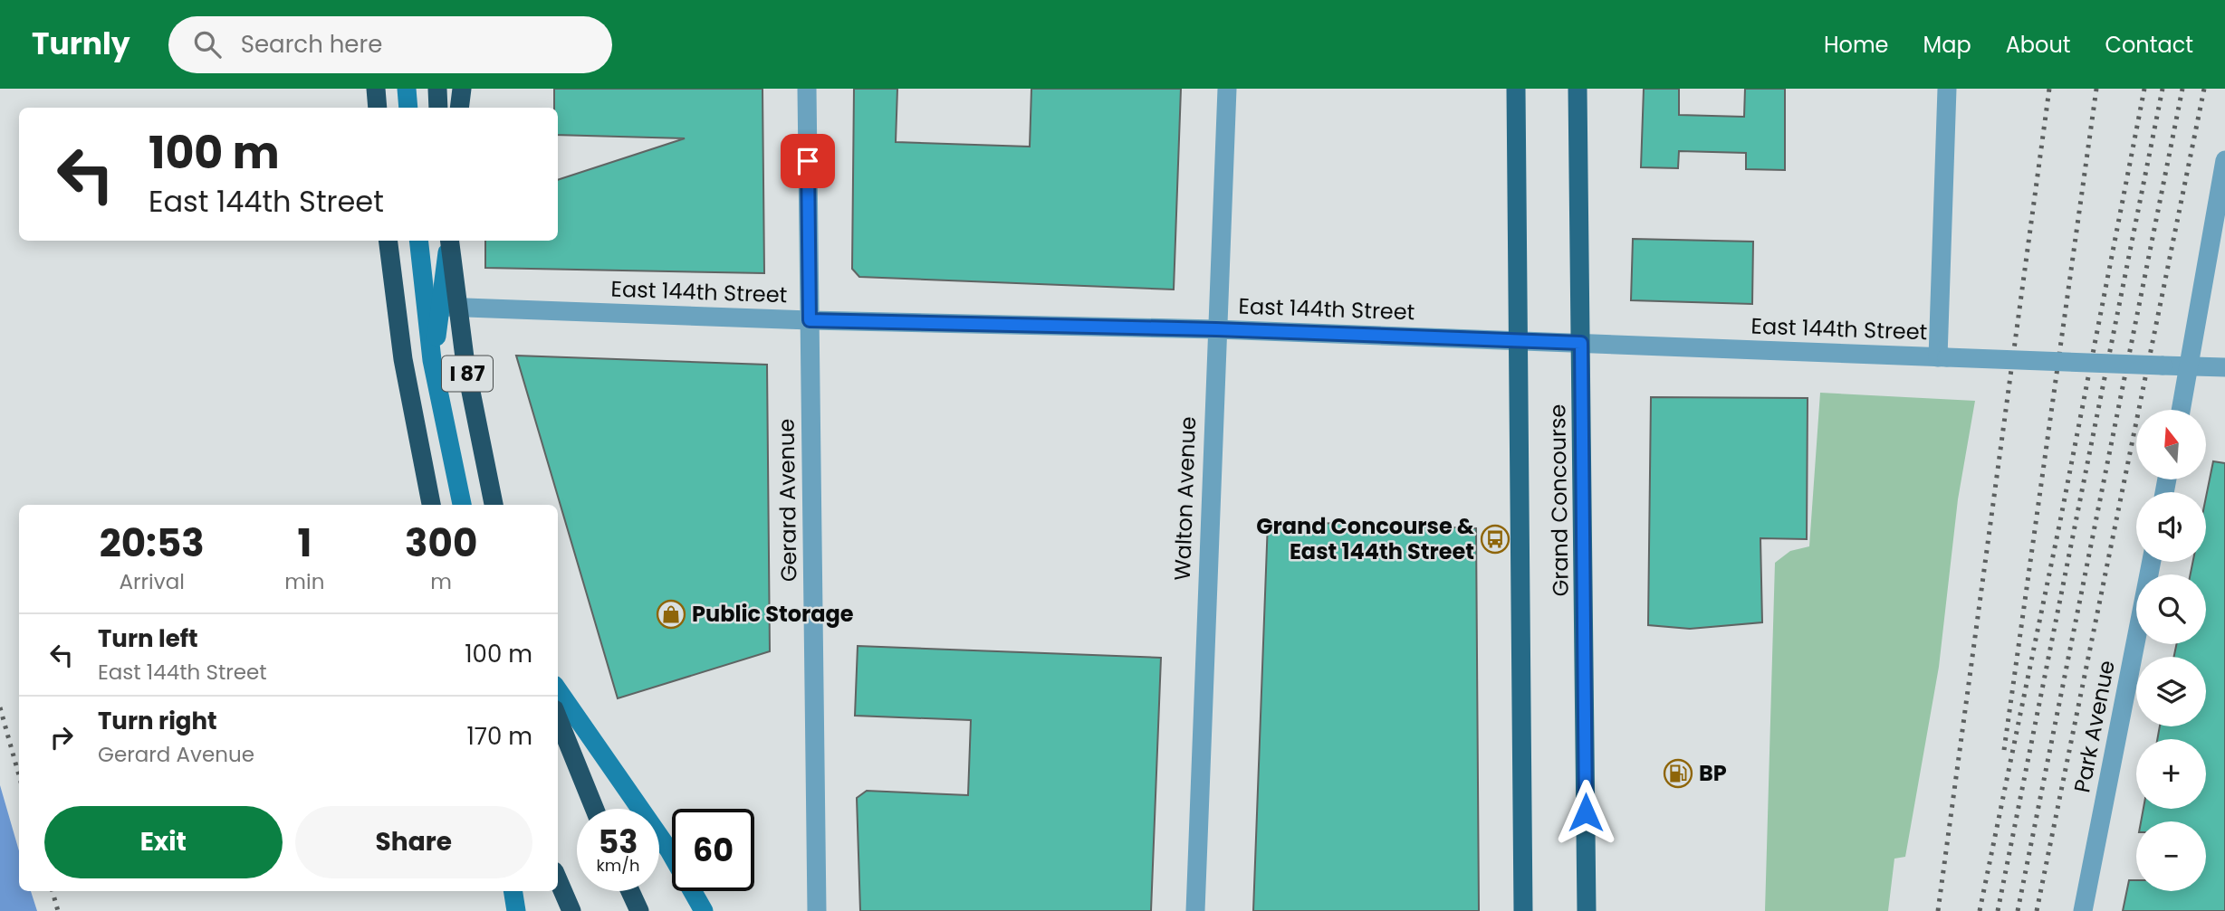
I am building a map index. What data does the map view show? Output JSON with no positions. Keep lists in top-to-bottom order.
{
  "streets": {
    "highway": ["I 87"],
    "main road": ["Grand Concourse"],
    "street": [
      "East 144th Street",
      "Walton Avenue",
      "Gerard Avenue",
      "Park Avenue"
    ]
  },
  "crossings": [
    ["East 144th Street", "Walton Avenue"],
    ["East 144th Street", "Gerard Avenue"],
    ["East 144th Street", "Grand Concourse"]
  ],
  "places": {
    "bus stop": ["Grand Concourse & East 144th Street"],
    "shop": ["Public Storage"],
    "fuel station": ["BP"]
  },
  "north": "top",
  "page": {
    "header": "Turnly",
    "search": "Search here",
    "nav": [
      "Home",
      "Map",
      "About",
      "Contact"
    ],
    "turn": ["100 m", "East 144th Street"],
    "map_buttons": ["+", "−"],
    "eta": [
      "20:53",
      "Arrival",
      "1",
      "min",
      "300",
      "m"
    ],
    "list": [
      {
        "name": "Turn left",
        "note": "East 144th Street",
        "value": "100 m"
      },
      {
        "name": "Turn right",
        "note": "Gerard Avenue",
        "value": "170 m"
      }
    ],
    "buttons": ["Exit", "Share"],
    "speed": "53 km/h",
    "limit": "60"
  }
}
